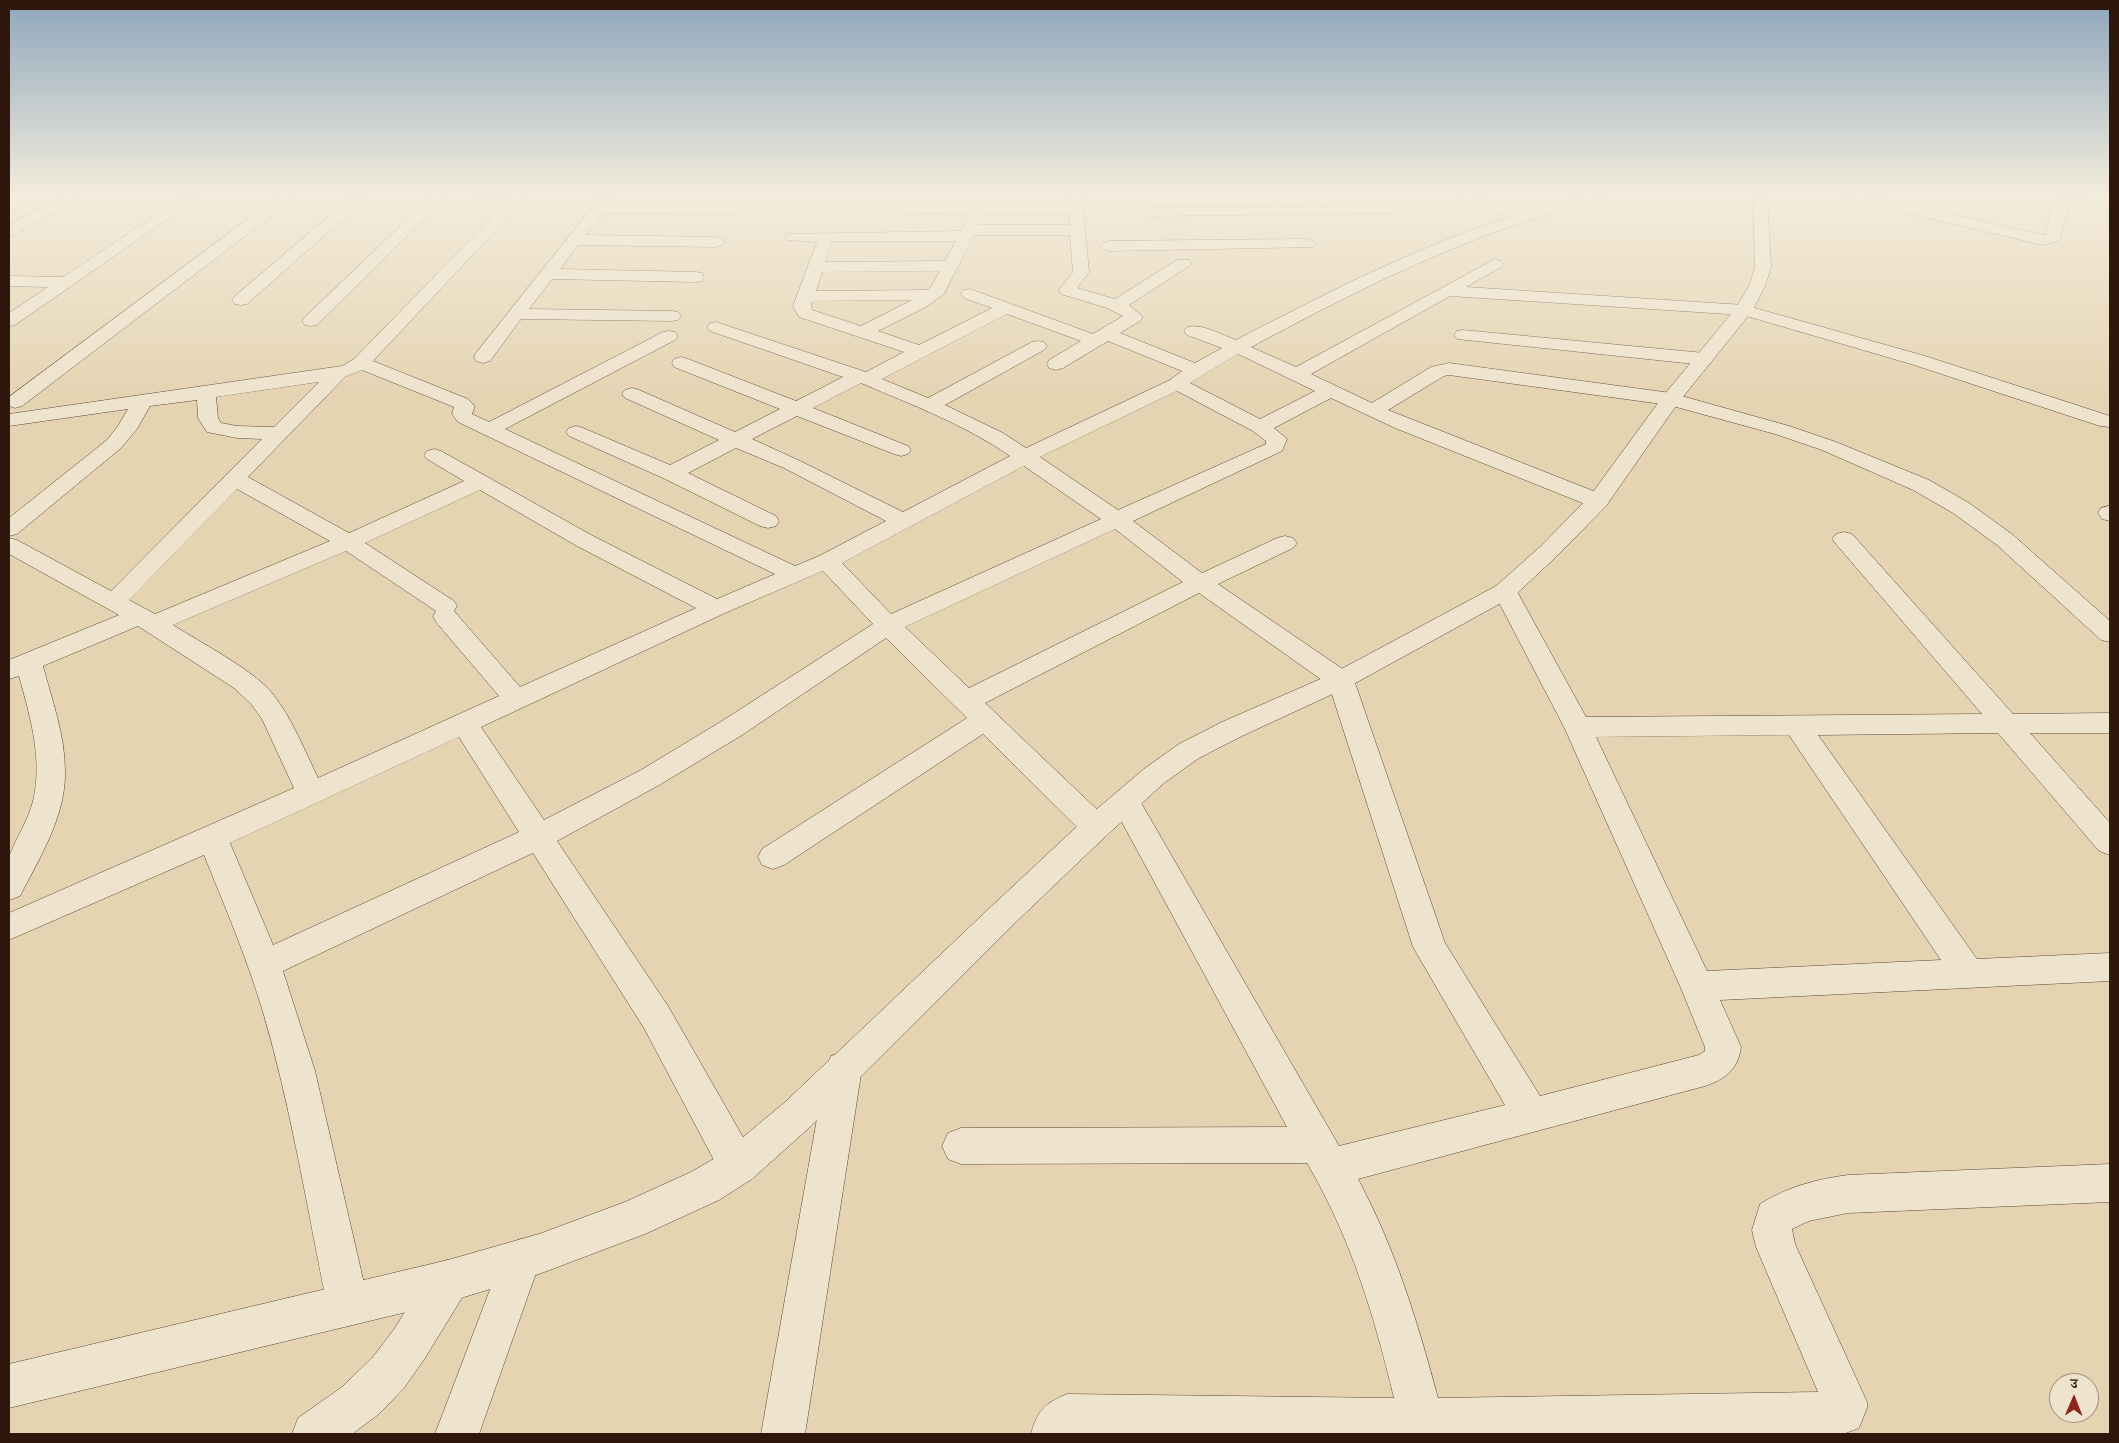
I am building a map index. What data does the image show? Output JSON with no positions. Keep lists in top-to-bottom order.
{
  "north": "top"
}
